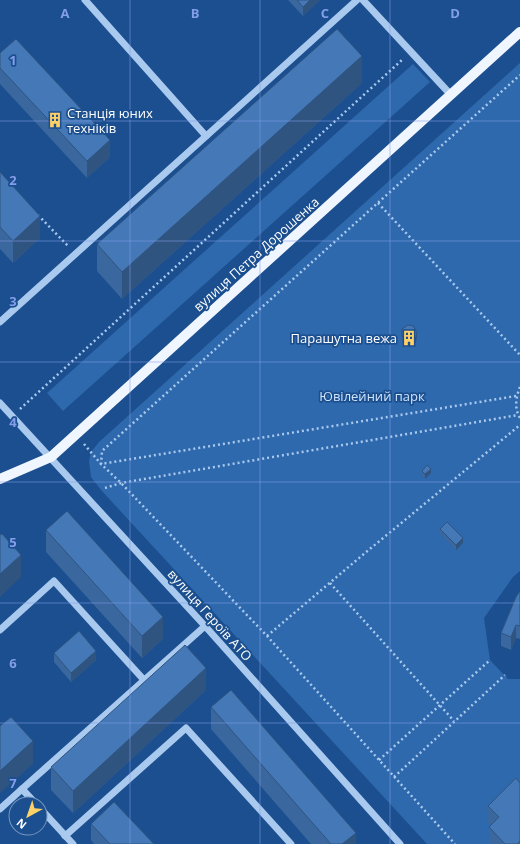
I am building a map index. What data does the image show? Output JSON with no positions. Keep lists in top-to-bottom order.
{
  "streets": {
    "main road": ["вулиця Петра Дорошенка"],
    "street": ["вулиця Героїв АТО"]
  },
  "crossings": [
    ["вулиця Петра Дорошенка", "вулиця Героїв АТО"]
  ],
  "parks": ["Ювілейний парк"],
  "places": {
    "building": ["Станція юних техніків", "Парашутна вежа"]
  },
  "north": "bottom left",
  "grid": {
    "columns": [
      "A",
      "B",
      "C",
      "D"
    ],
    "rows": [
      "1",
      "2",
      "3",
      "4",
      "5",
      "6",
      "7"
    ]
  }
}
